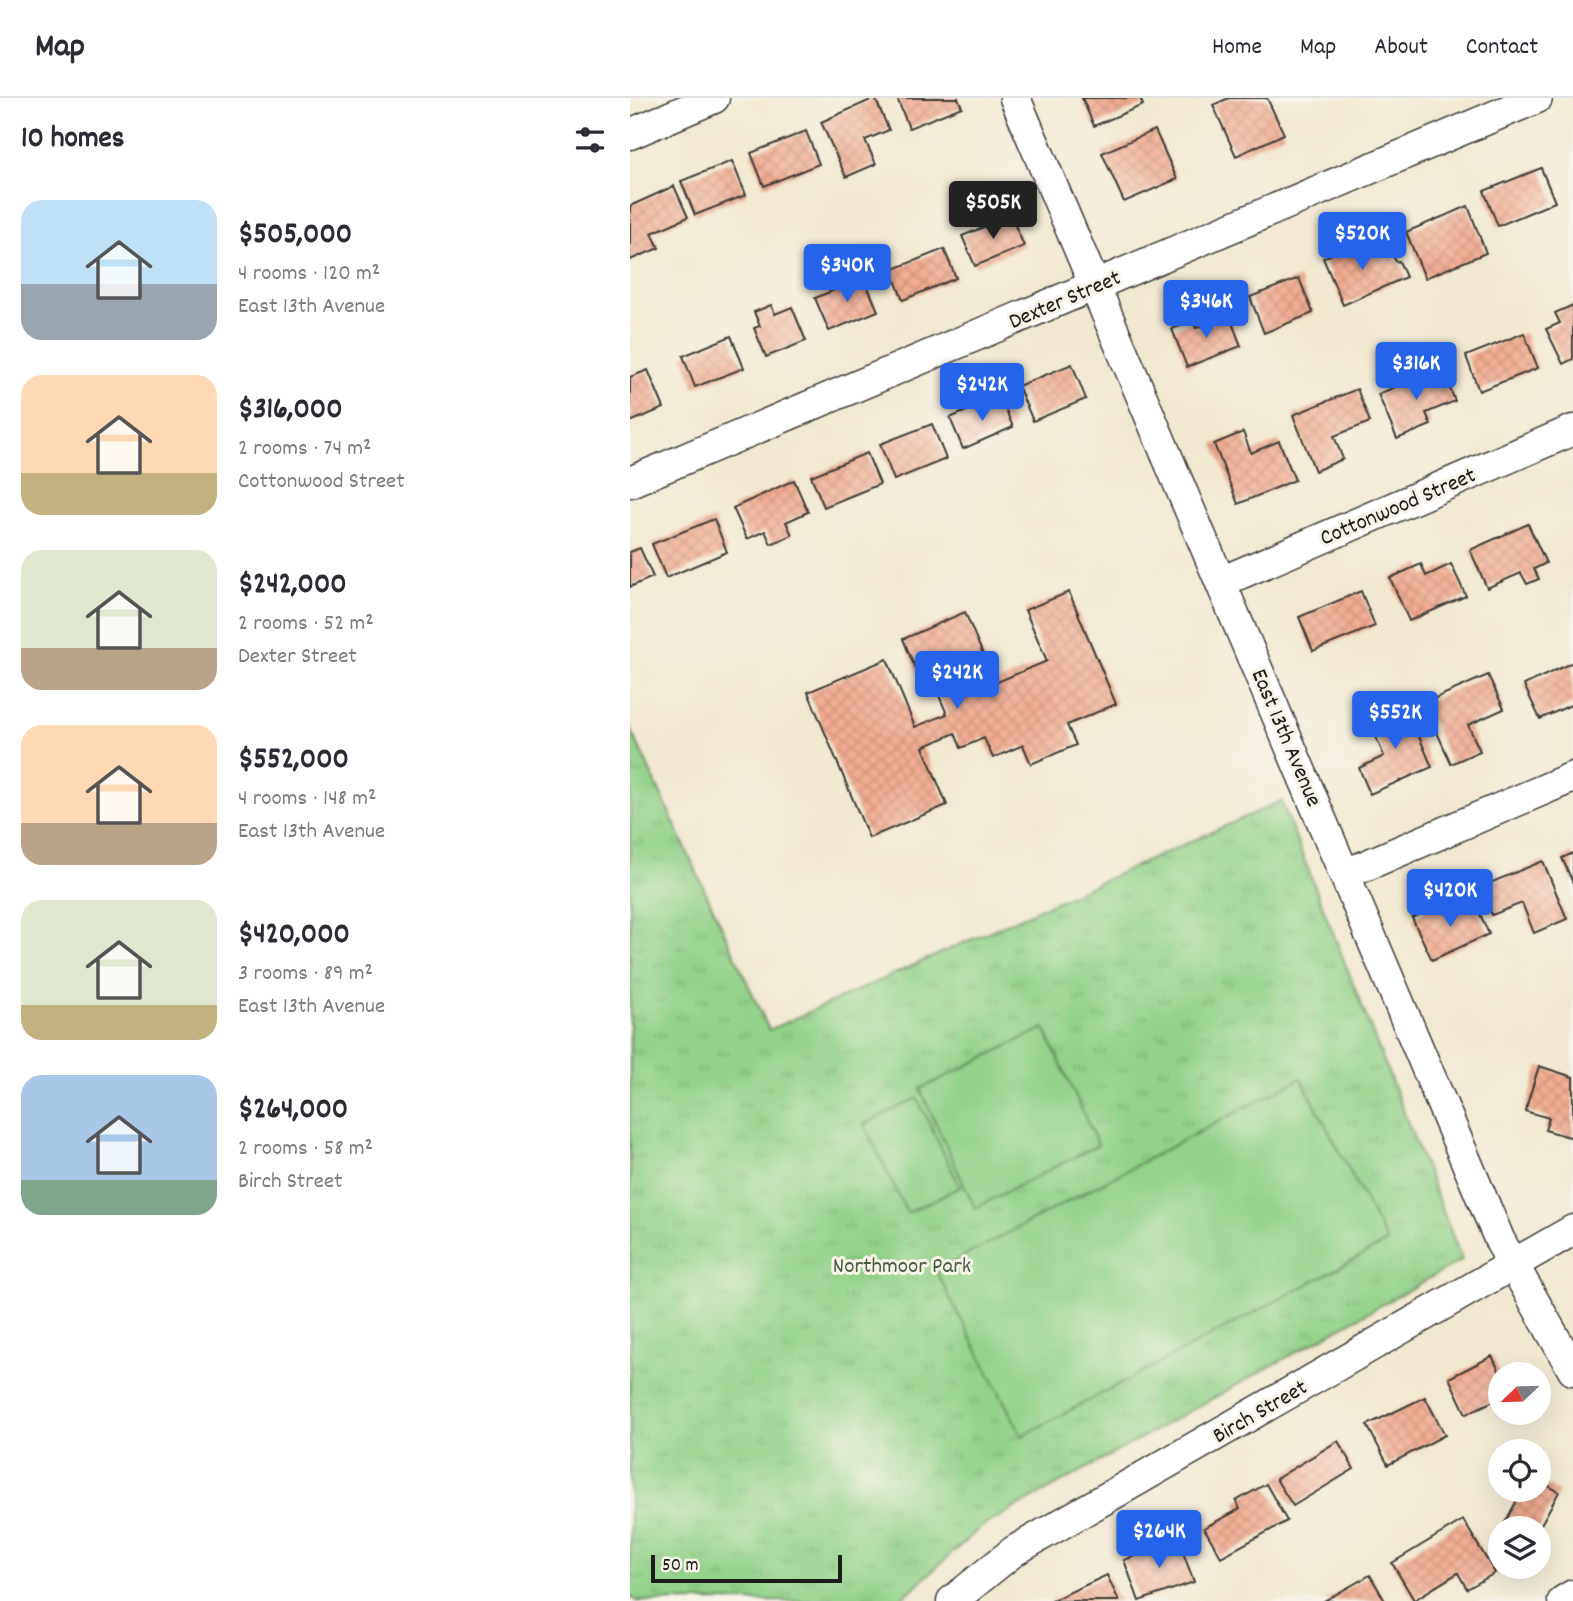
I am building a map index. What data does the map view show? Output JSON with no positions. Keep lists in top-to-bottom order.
{
  "streets": {
    "street": [
      "Dexter Street",
      "Cottonwood Street",
      "East 13th Avenue",
      "Birch Street"
    ]
  },
  "crossings": [
    ["Dexter Street", "East 13th Avenue"],
    ["Cottonwood Street", "East 13th Avenue"],
    ["East 13th Avenue", "Birch Street"]
  ],
  "parks": ["Northmoor Park"],
  "scale_bar": "50 m",
  "north": "bottom left",
  "page": {
    "header": "Map",
    "nav": [
      "Home",
      "Map",
      "About",
      "Contact"
    ],
    "heading": "10 homes",
    "price": [
      "$505K",
      "$520K",
      "$340K",
      "$346K",
      "$316K",
      "$242K",
      "$242K",
      "$552K",
      "$420K",
      "$264K"
    ],
    "list": [
      {
        "name": "$505,000",
        "note": "4 rooms · 120 m² · East 13th Avenue"
      },
      {
        "name": "$316,000",
        "note": "2 rooms · 74 m² · Cottonwood Street"
      },
      {
        "name": "$242,000",
        "note": "2 rooms · 52 m² · Dexter Street"
      },
      {
        "name": "$552,000",
        "note": "4 rooms · 148 m² · East 13th Avenue"
      },
      {
        "name": "$420,000",
        "note": "3 rooms · 89 m² · East 13th Avenue"
      },
      {
        "name": "$264,000",
        "note": "2 rooms · 58 m² · Birch Street"
      }
    ],
    "scale": "50 m"
  }
}
